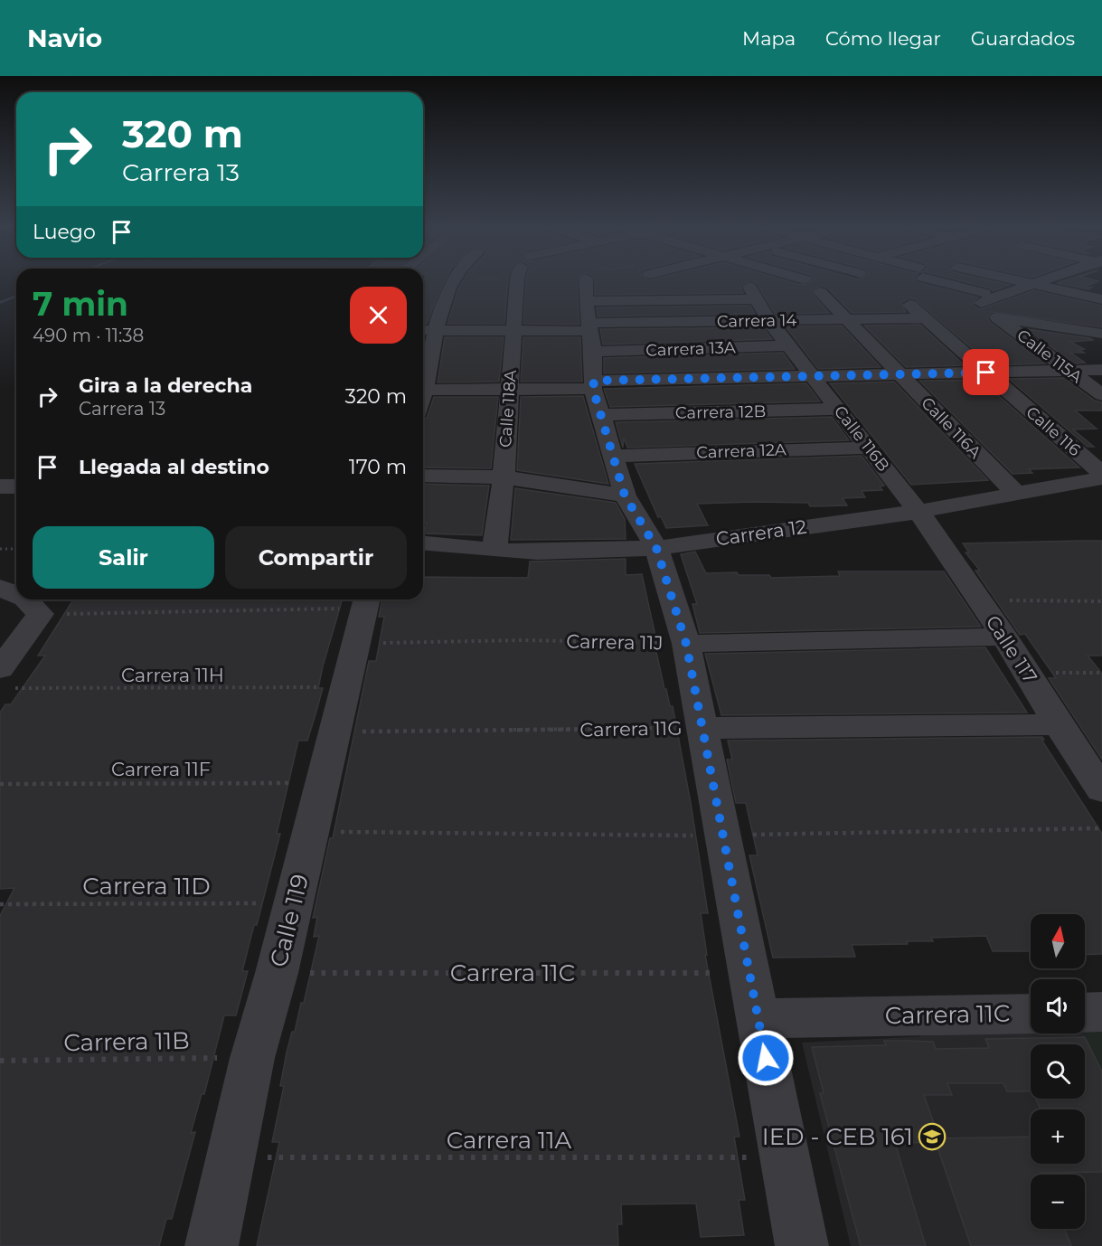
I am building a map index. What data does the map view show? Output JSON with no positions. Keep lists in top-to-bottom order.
{
  "streets": {
    "street": [
      "Carrera 14",
      "Carrera 13A",
      "Calle 115A",
      "Calle 118A",
      "Carrera 12B",
      "Calle 116A",
      "Calle 116",
      "Calle 116B",
      "Carrera 12A",
      "Carrera 12",
      "Carrera 11J",
      "Calle 117",
      "Carrera 11G",
      "Calle 119",
      "Carrera 11C"
    ],
    "path": [
      "Carrera 11H",
      "Carrera 11F",
      "Carrera 11D",
      "Carrera 11B",
      "Carrera 11A"
    ]
  },
  "crossings": [
    ["Carrera 14", "Calle 118A"],
    ["Carrera 14", "Calle 116A"],
    ["Carrera 14", "Calle 116"],
    ["Carrera 14", "Calle 116B"],
    ["Carrera 13A", "Calle 116B"],
    ["Calle 118A", "Carrera 12"],
    ["Carrera 12B", "Calle 116B"],
    ["Calle 116A", "Carrera 12"],
    ["Calle 116B", "Carrera 12A"],
    ["Calle 116B", "Carrera 12"],
    ["Calle 116B", "Calle 117"],
    ["Carrera 12", "Calle 117"],
    ["Carrera 11J", "Calle 117"],
    ["Carrera 11J", "Calle 119"],
    ["Calle 117", "Carrera 11G"],
    ["Carrera 11H", "Calle 119"],
    ["Carrera 11G", "Calle 119"],
    ["Carrera 11F", "Calle 119"],
    ["Carrera 11D", "Calle 119"],
    ["Calle 119", "Carrera 11C"],
    ["Calle 119", "Carrera 11B"],
    ["Calle 119", "Carrera 11A"]
  ],
  "places": {
    "school or university": ["IED - CEB 161"]
  },
  "north": "top",
  "page": {
    "header": "Navio",
    "nav": ["Mapa", "Cómo llegar", "Guardados"],
    "turn": ["320 m", "Carrera 13"],
    "then": "Luego",
    "heading": ["7 min", "490 m · 11:38"],
    "list": [
      {
        "name": "Gira a la derecha",
        "note": "Carrera 13",
        "value": "320 m"
      },
      {
        "name": "Llegada al destino",
        "value": "170 m"
      }
    ],
    "buttons": ["Salir", "Compartir"],
    "map_buttons": ["+", "−"]
  }
}
